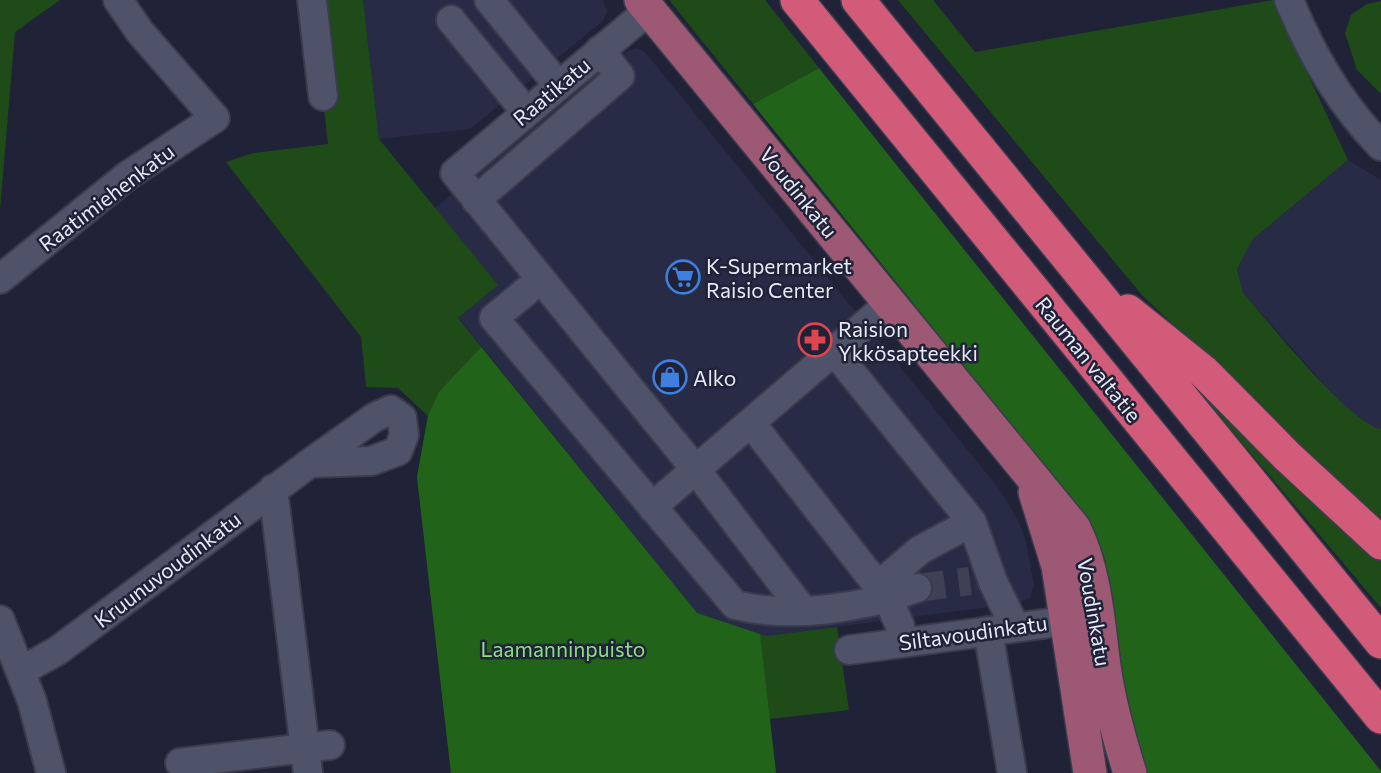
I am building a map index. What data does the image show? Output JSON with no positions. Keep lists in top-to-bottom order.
{
  "streets": {
    "highway": ["Rauman valtatie"],
    "main road": ["Voudinkatu"],
    "street": [
      "Raatikatu",
      "Raatimiehenkatu",
      "Kruunuvoudinkatu",
      "Siltavoudinkatu"
    ]
  },
  "crossings": [
    ["Raatikatu", "Voudinkatu"],
    ["Voudinkatu", "Siltavoudinkatu"]
  ],
  "parks": ["Laamanninpuisto"],
  "places": {
    "supermarket": ["K-Supermarket Raisio Center"],
    "pharmacy": ["Raision Ykkösapteekki"],
    "shop": ["Alko"]
  }
}
